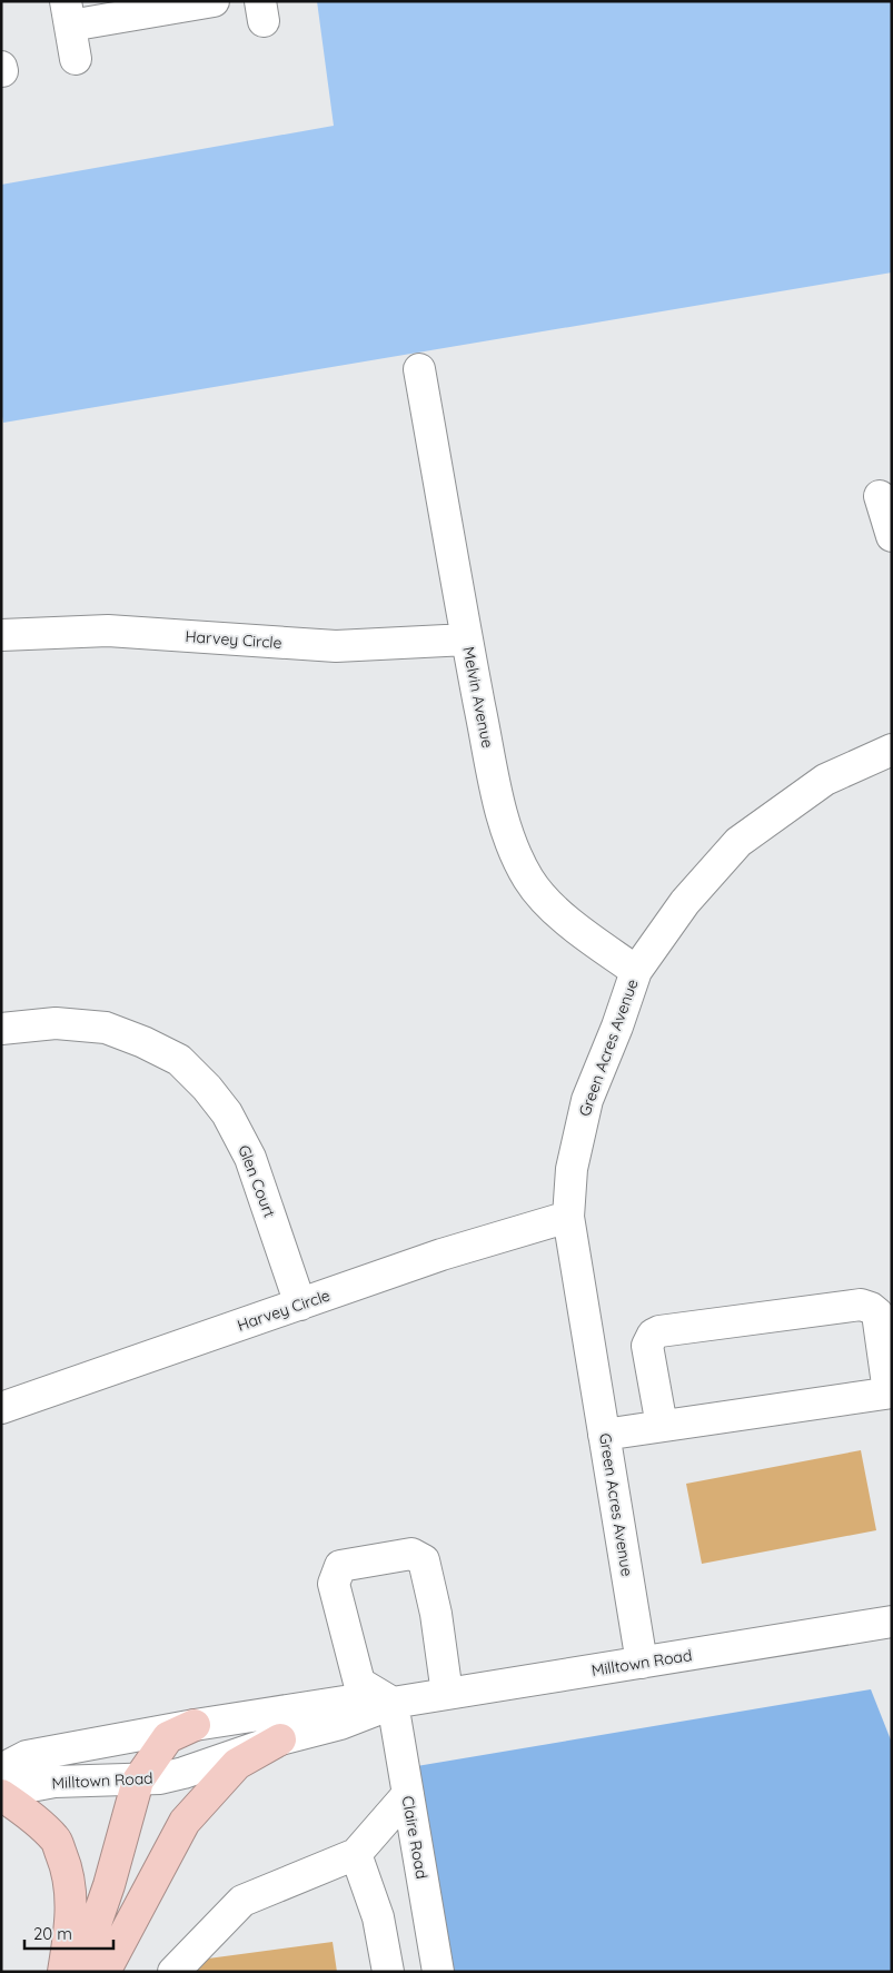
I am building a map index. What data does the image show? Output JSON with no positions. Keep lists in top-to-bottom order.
{
  "streets": {
    "street": [
      "Harvey Circle",
      "Melvin Avenue",
      "Green Acres Avenue",
      "Glen Court",
      "Milltown Road",
      "Claire Road"
    ]
  },
  "crossings": [
    ["Harvey Circle", "Melvin Avenue"],
    ["Harvey Circle", "Green Acres Avenue"],
    ["Harvey Circle", "Glen Court"],
    ["Melvin Avenue", "Green Acres Avenue"],
    ["Green Acres Avenue", "Milltown Road"],
    ["Milltown Road", "Claire Road"]
  ],
  "scale_bar": "20 m"
}
